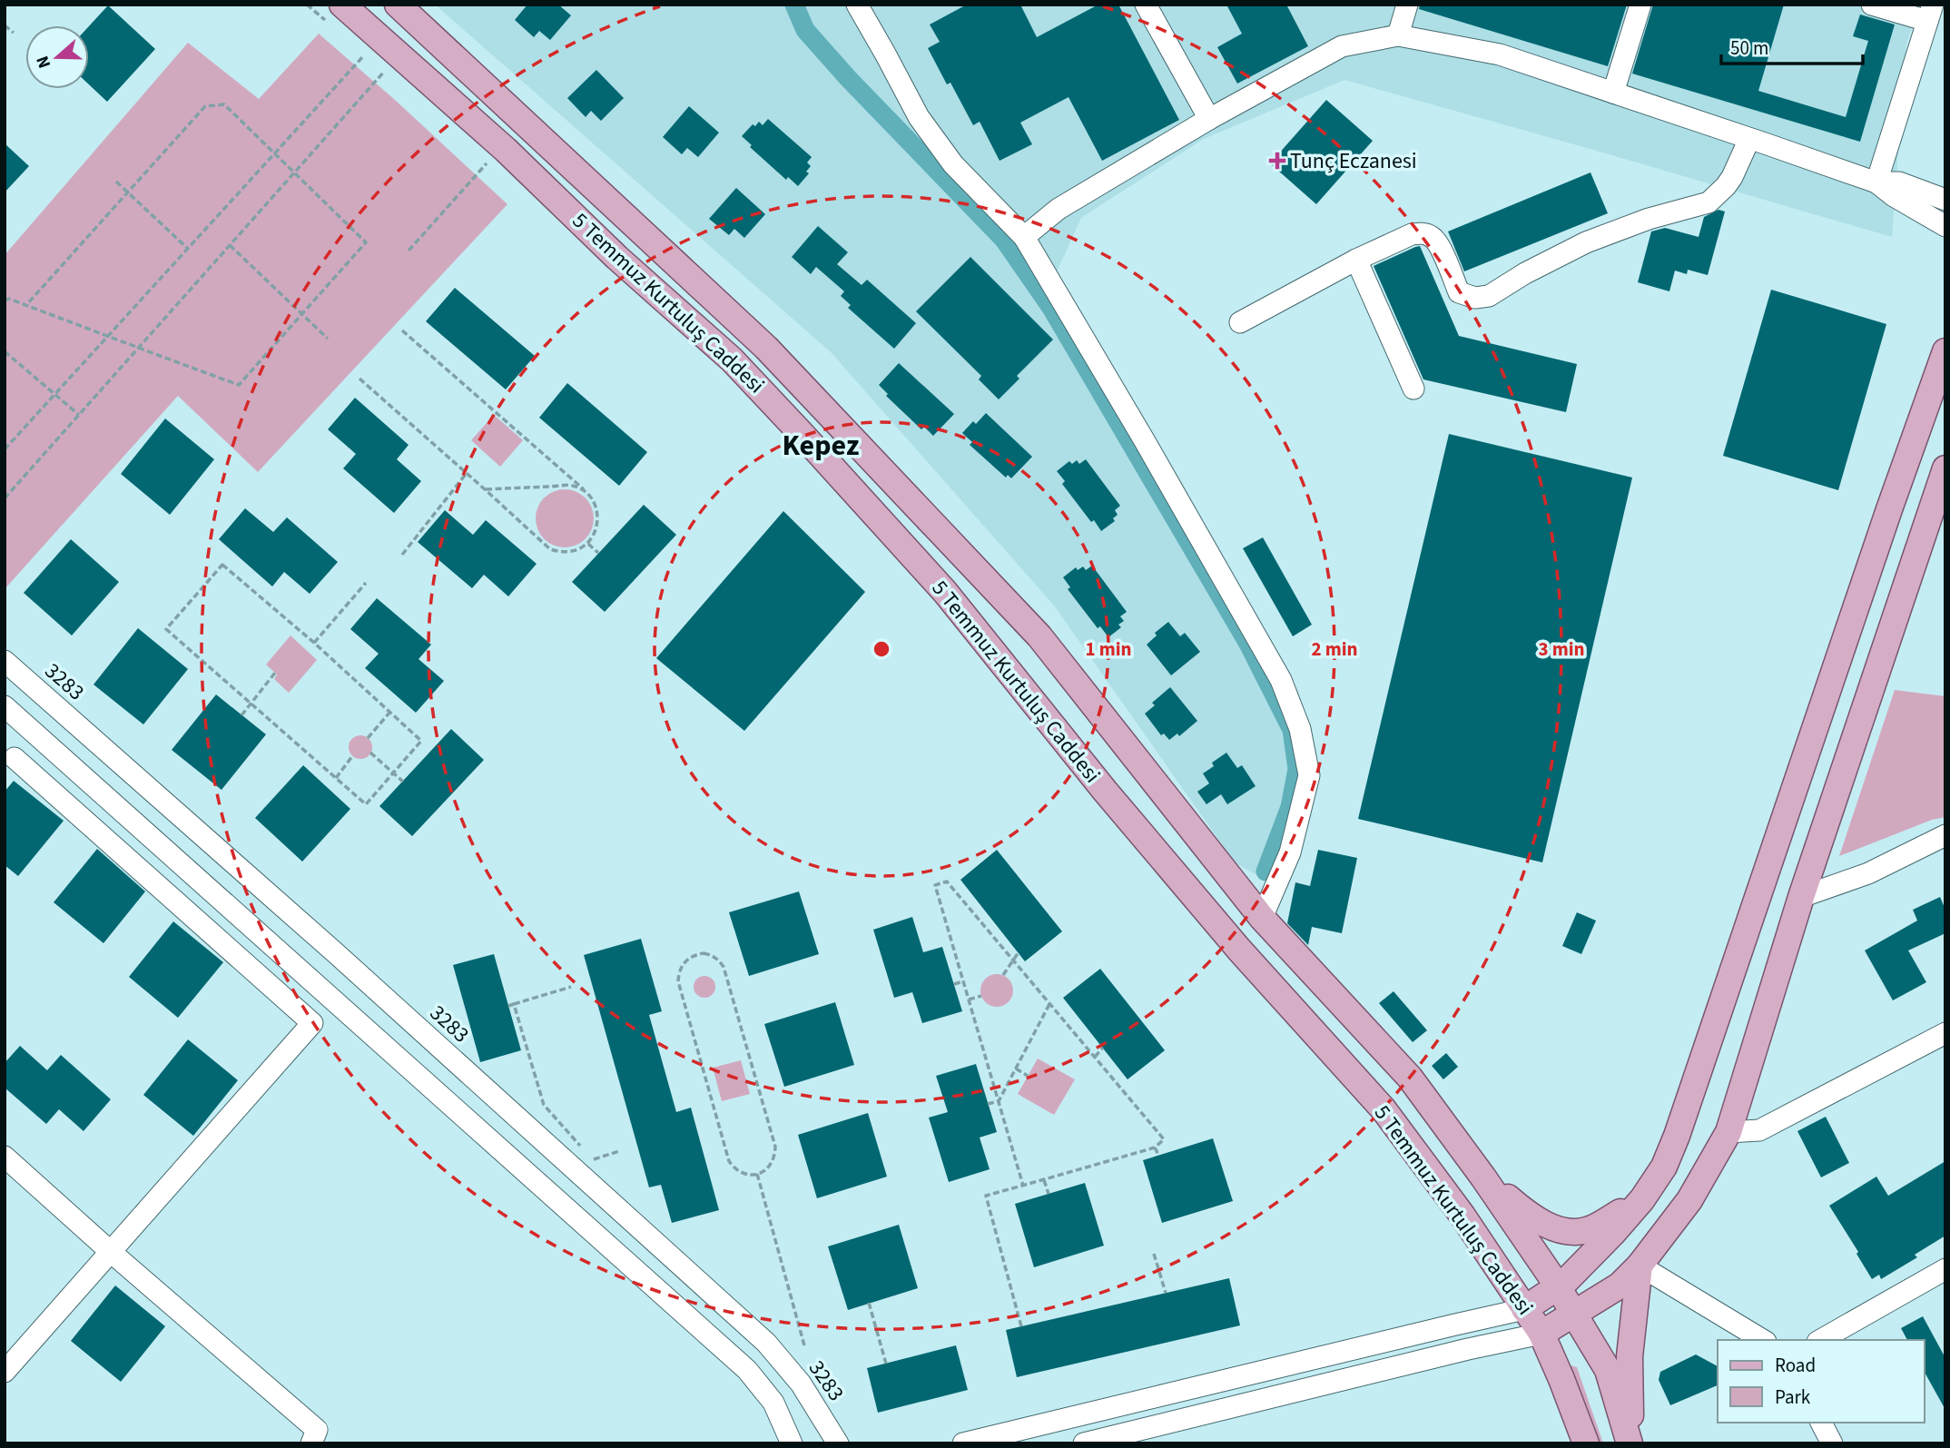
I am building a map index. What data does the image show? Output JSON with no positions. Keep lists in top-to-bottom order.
{
  "streets": {
    "main road": ["5 Temmuz Kurtuluş Caddesi"],
    "street": ["3283"]
  },
  "districts": ["Kepez"],
  "places": {
    "health": ["Tunç Eczanesi"]
  },
  "legend": ["Road", "Park"],
  "scale_bar": "50 m",
  "north": "left",
  "rings": ["1 min", "2 min", "3 min"]
}
